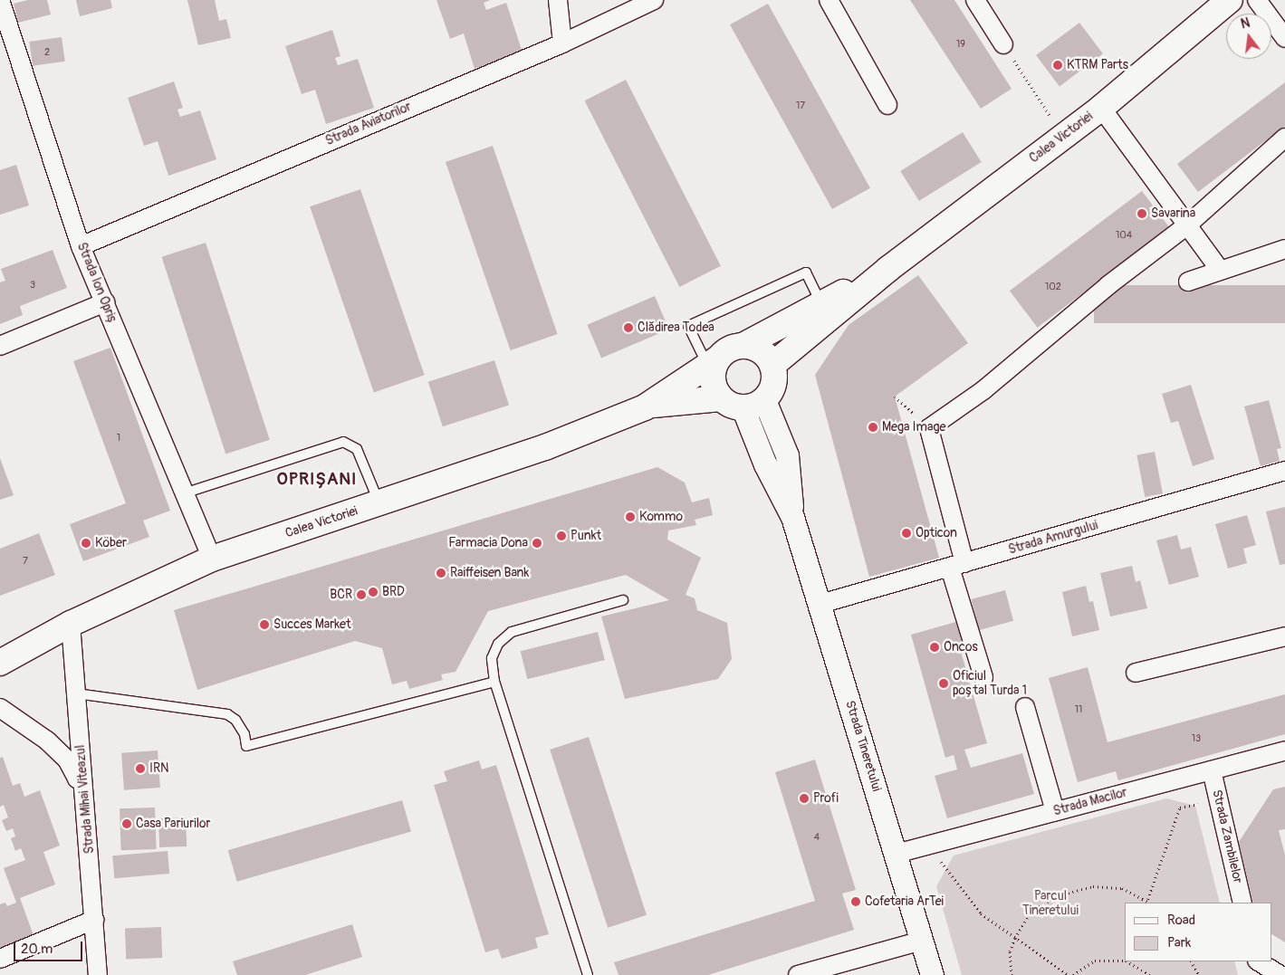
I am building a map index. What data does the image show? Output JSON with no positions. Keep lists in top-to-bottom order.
{
  "streets": {
    "main road": ["Calea Victoriei"],
    "street": [
      "Strada Aviatorilor",
      "Strada Ion Opriș",
      "Strada Amurgului",
      "Strada Tineretului",
      "Strada Mihai Viteazul",
      "Strada Macilor",
      "Strada Zambilelor"
    ]
  },
  "crossings": [
    ["Strada Aviatorilor", "Strada Ion Opriș"],
    ["Calea Victoriei", "Strada Ion Opriș"],
    ["Calea Victoriei", "Strada Tineretului"],
    ["Calea Victoriei", "Strada Mihai Viteazul"],
    ["Strada Amurgului", "Strada Tineretului"],
    ["Strada Tineretului", "Strada Macilor"],
    ["Strada Macilor", "Strada Zambilelor"]
  ],
  "districts": ["OPRIȘANI"],
  "parks": ["Parcul Tineretului"],
  "places": [
    "KTRM Parts",
    "Savarina",
    "Clădirea Todea",
    "Mega Image",
    "Kommo",
    "Opticon",
    "Punkt",
    "Köber",
    "Farmacia Dona",
    "Raiffeisen Bank",
    "BRD",
    "BCR",
    "Succes Market",
    "Oncos",
    "Oficiul poștal Turda 1",
    "IRN",
    "Profi",
    "Casa Pariurilor",
    "Cofetaria ArTei"
  ],
  "house_numbers": [
    "19",
    "2",
    "17",
    "104",
    "3",
    "102",
    "1",
    "7",
    "11",
    "13",
    "4"
  ],
  "legend": ["Road", "Park"],
  "scale_bar": "20 m",
  "north": "top"
}
